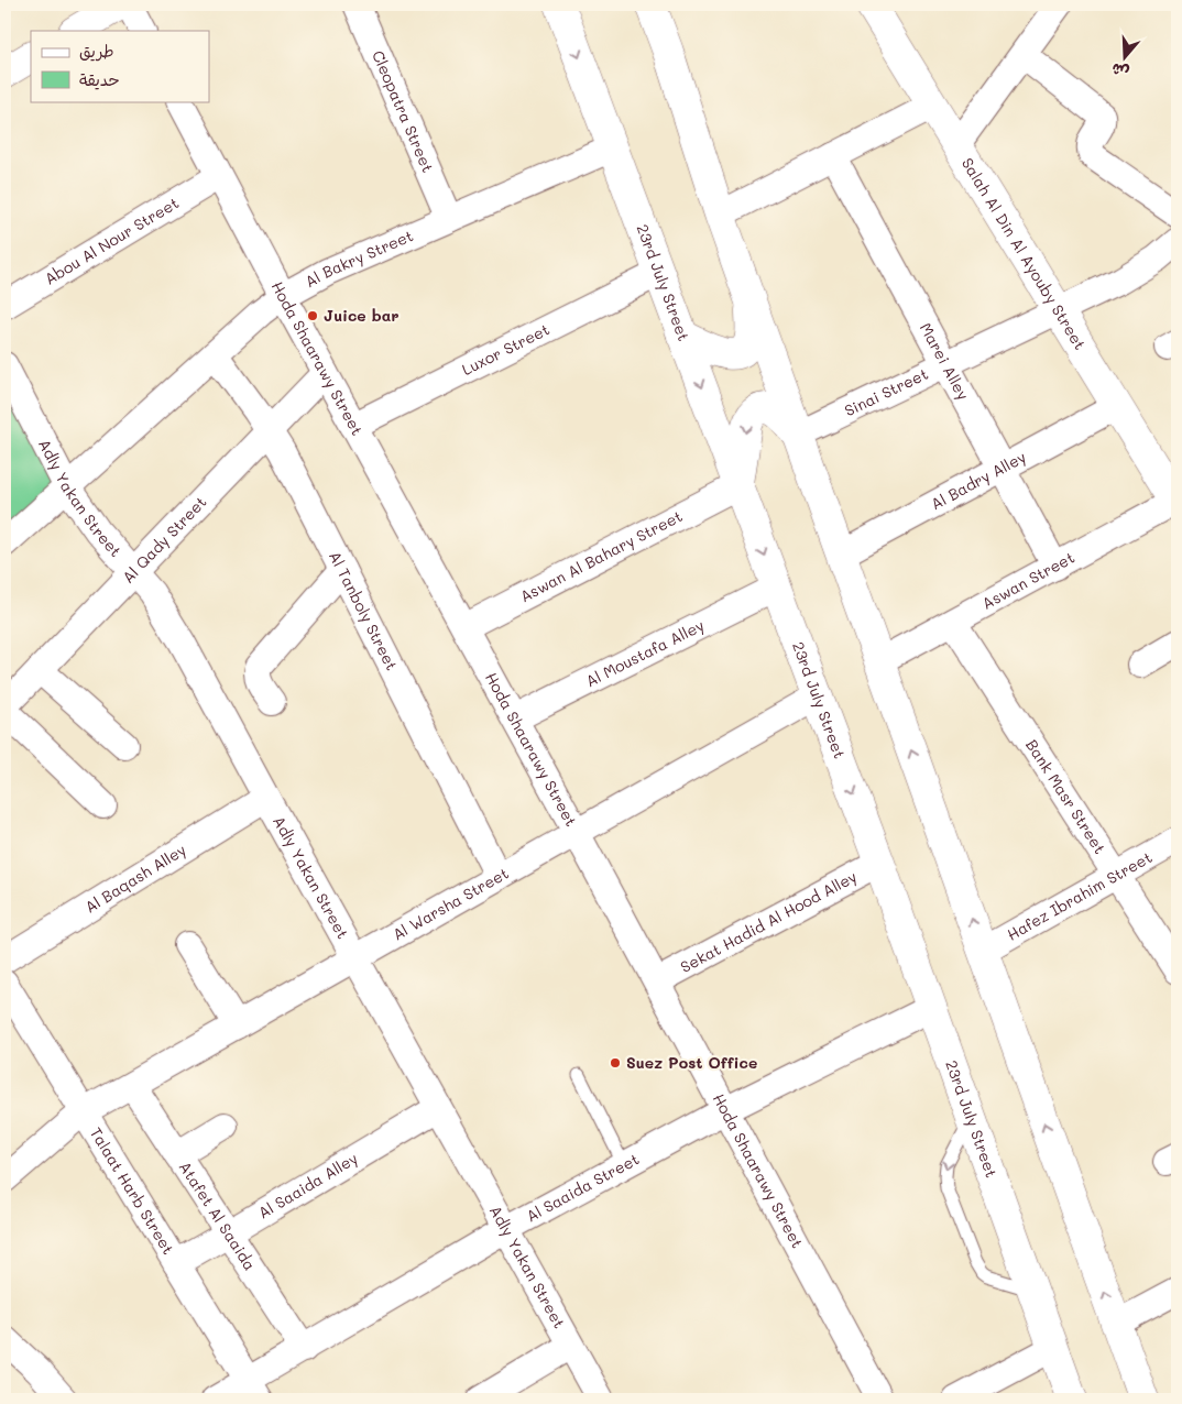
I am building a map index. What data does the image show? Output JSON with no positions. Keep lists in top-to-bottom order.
{
  "streets": {
    "main road": ["Salah Al Din Al Ayouby Street", "23rd July Street"],
    "street": [
      "Cleopatra Street",
      "Abou Al Nour Street",
      "Al Bakry Street",
      "Luxor Street",
      "Hoda Shaarawy Street",
      "Marei Alley",
      "Sinai Street",
      "Al Badry Alley",
      "Adly Yakan Street",
      "Al Qady Street",
      "Aswan Al Bahary Street",
      "Aswan Street",
      "Al Tanboly Street",
      "Al Moustafa Alley",
      "Bank Masr Street",
      "Al Baqash Alley",
      "Hafez Ibrahim Street",
      "Al Warsha Street",
      "Sekat Hadid Al Hood Alley",
      "Al Saaida Alley",
      "Al Saaida Street",
      "Talaat Harb Street",
      "Atafet Al Saaida"
    ]
  },
  "crossings": [
    ["Cleopatra Street", "Al Bakry Street"],
    ["Abou Al Nour Street", "Hoda Shaarawy Street"],
    ["Salah Al Din Al Ayouby Street", "Sinai Street"],
    ["Salah Al Din Al Ayouby Street", "Al Badry Alley"],
    ["Salah Al Din Al Ayouby Street", "Aswan Street"],
    ["Al Bakry Street", "23rd July Street"],
    ["Al Bakry Street", "Hoda Shaarawy Street"],
    ["Al Bakry Street", "Adly Yakan Street"],
    ["Al Bakry Street", "Al Tanboly Street"],
    ["23rd July Street", "Luxor Street"],
    ["23rd July Street", "Aswan Al Bahary Street"],
    ["23rd July Street", "Al Moustafa Alley"],
    ["23rd July Street", "Al Warsha Street"],
    ["23rd July Street", "Sekat Hadid Al Hood Alley"],
    ["23rd July Street", "Al Saaida Street"],
    ["Luxor Street", "Hoda Shaarawy Street"],
    ["Hoda Shaarawy Street", "Al Qady Street"],
    ["Hoda Shaarawy Street", "Aswan Al Bahary Street"],
    ["Hoda Shaarawy Street", "Al Moustafa Alley"],
    ["Hoda Shaarawy Street", "Al Warsha Street"],
    ["Hoda Shaarawy Street", "Sekat Hadid Al Hood Alley"],
    ["Hoda Shaarawy Street", "Al Saaida Street"],
    ["Marei Alley", "Sinai Street"],
    ["Marei Alley", "Al Badry Alley"],
    ["Marei Alley", "Aswan Street"],
    ["Adly Yakan Street", "Al Qady Street"],
    ["Adly Yakan Street", "Al Baqash Alley"],
    ["Adly Yakan Street", "Al Warsha Street"],
    ["Adly Yakan Street", "Al Saaida Alley"],
    ["Adly Yakan Street", "Al Saaida Street"],
    ["Al Qady Street", "Al Tanboly Street"],
    ["Aswan Street", "Bank Masr Street"],
    ["Al Tanboly Street", "Al Warsha Street"],
    ["Bank Masr Street", "Hafez Ibrahim Street"],
    ["Al Warsha Street", "Talaat Harb Street"],
    ["Al Warsha Street", "Atafet Al Saaida"],
    ["Al Saaida Alley", "Talaat Harb Street"],
    ["Al Saaida Alley", "Atafet Al Saaida"],
    ["Al Saaida Street", "Talaat Harb Street"],
    ["Al Saaida Street", "Atafet Al Saaida"]
  ],
  "places": ["Juice bar", "Suez Post Office"],
  "legend": ["طريق", "حديقة"],
  "north": "bottom"
}
